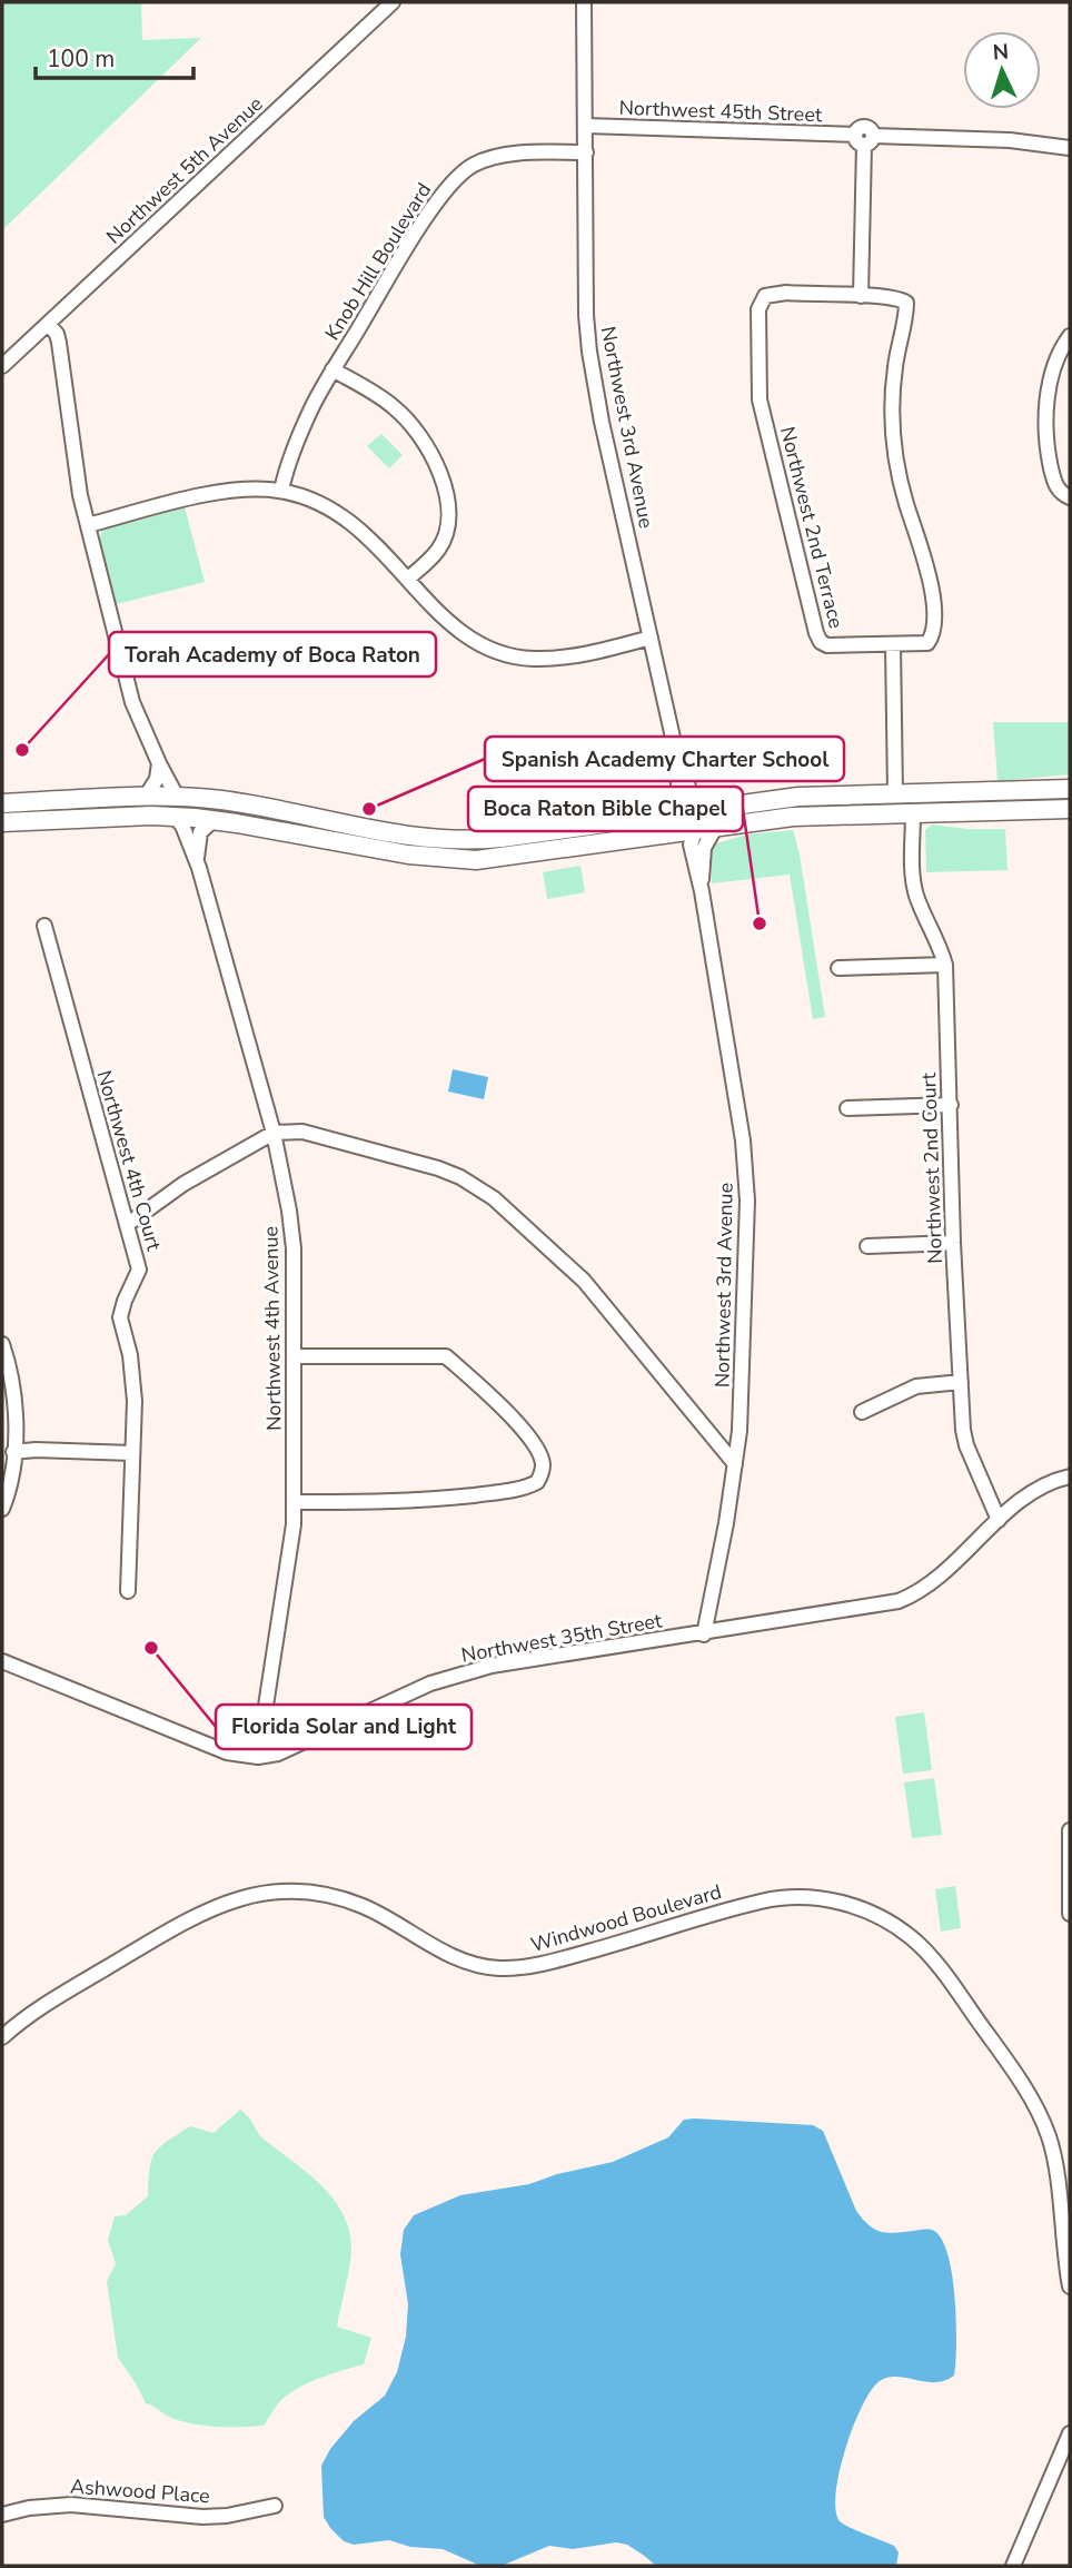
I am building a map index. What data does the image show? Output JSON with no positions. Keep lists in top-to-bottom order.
{
  "streets": {
    "street": [
      "Northwest 45th Street",
      "Northwest 5th Avenue",
      "Knob Hill Boulevard",
      "Northwest 3rd Avenue",
      "Northwest 2nd Terrace",
      "Northwest 4th Court",
      "Northwest 2nd Court",
      "Northwest 4th Avenue",
      "Northwest 35th Street",
      "Windwood Boulevard",
      "Ashwood Place"
    ]
  },
  "crossings": [
    ["Northwest 45th Street", "Northwest 3rd Avenue"],
    ["Knob Hill Boulevard", "Northwest 3rd Avenue"],
    ["Northwest 3rd Avenue", "Northwest 35th Street"],
    ["Northwest 2nd Court", "Northwest 35th Street"],
    ["Northwest 4th Avenue", "Northwest 35th Street"]
  ],
  "places": [
    "Torah Academy of Boca Raton",
    "Spanish Academy Charter School",
    "Boca Raton Bible Chapel",
    "Florida Solar and Light"
  ],
  "scale_bar": "100 m",
  "north": "top"
}
